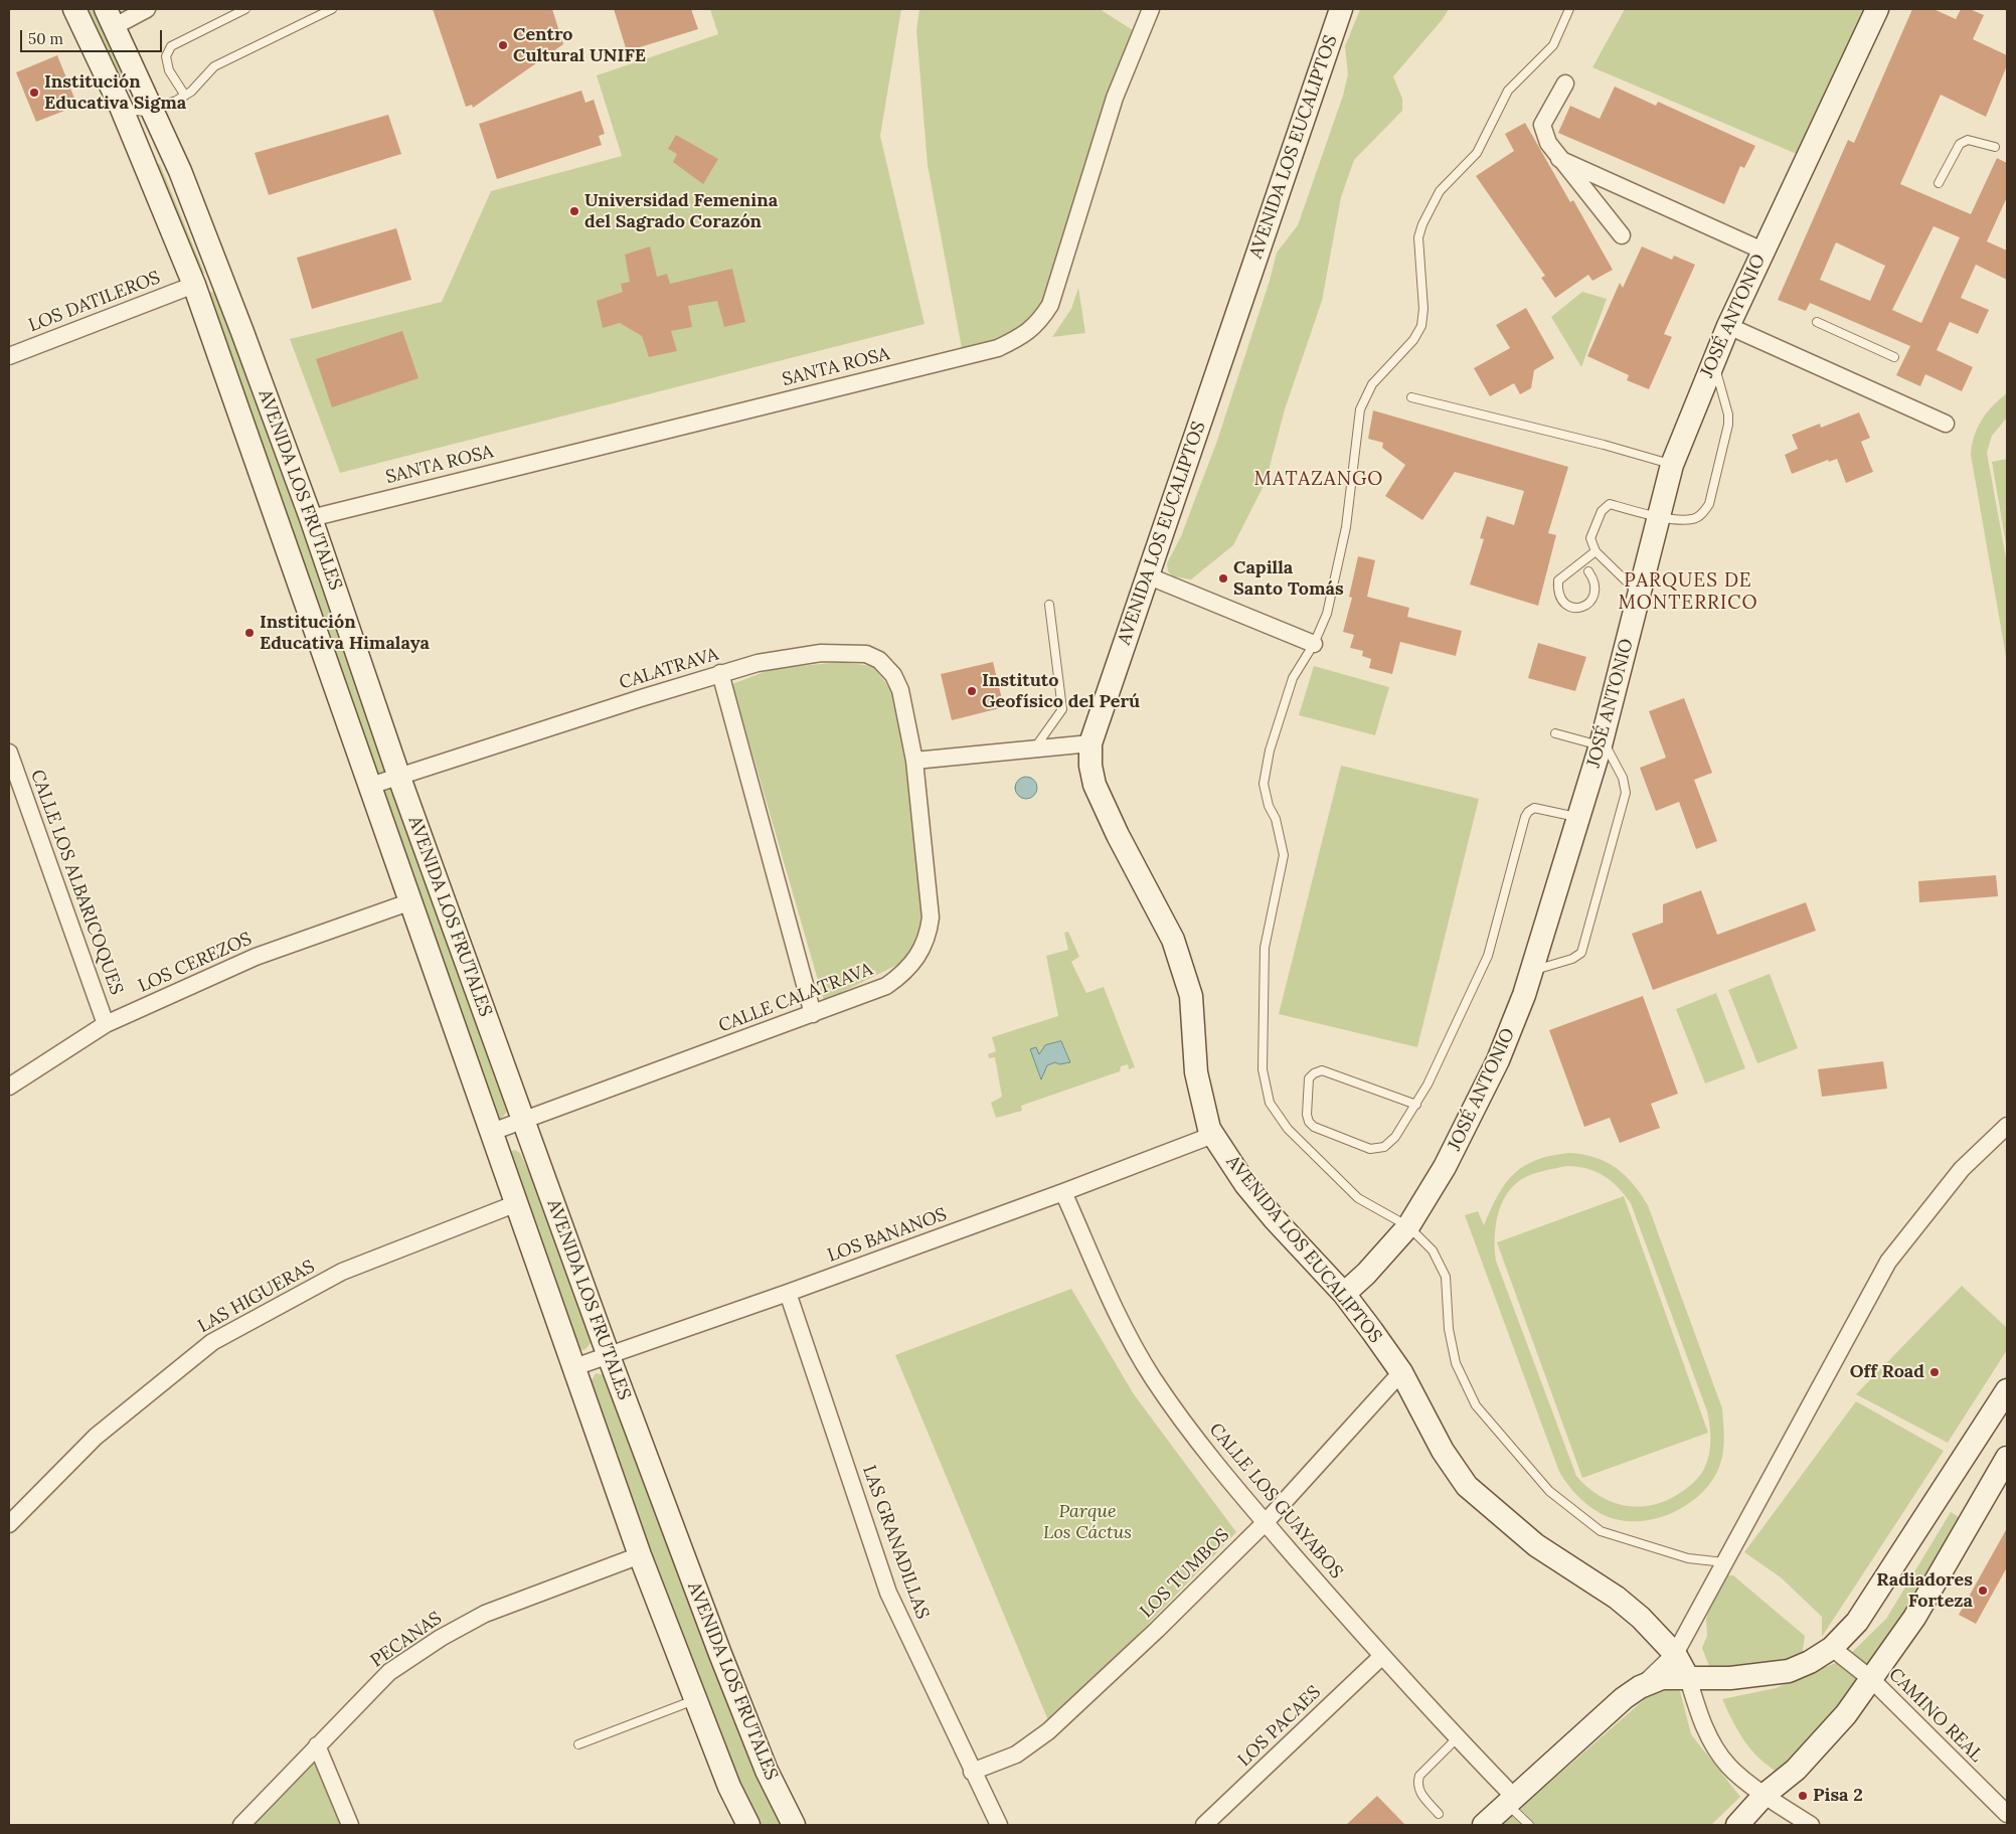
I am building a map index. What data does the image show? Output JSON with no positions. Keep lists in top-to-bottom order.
{
  "streets": {
    "main road": ["AVENIDA LOS EUCALIPTOS", "JOSÉ ANTONIO", "AVENIDA LOS FRUTALES"],
    "street": [
      "LOS DATILEROS",
      "SANTA ROSA",
      "CALATRAVA",
      "CALLE LOS ALBARICOQUES",
      "LOS CEREZOS",
      "CALLE CALATRAVA",
      "LOS BANANOS",
      "LAS HIGUERAS",
      "CALLE LOS GUAYABOS",
      "LAS GRANADILLAS",
      "LOS TUMBOS",
      "PECANAS",
      "CAMINO REAL",
      "LOS PACAES"
    ]
  },
  "crossings": [
    ["AVENIDA LOS EUCALIPTOS", "JOSÉ ANTONIO"],
    ["AVENIDA LOS EUCALIPTOS", "LOS BANANOS"],
    ["AVENIDA LOS EUCALIPTOS", "LOS TUMBOS"],
    ["LOS DATILEROS", "AVENIDA LOS FRUTALES"],
    ["SANTA ROSA", "AVENIDA LOS FRUTALES"],
    ["AVENIDA LOS FRUTALES", "CALATRAVA"],
    ["AVENIDA LOS FRUTALES", "LOS CEREZOS"],
    ["AVENIDA LOS FRUTALES", "CALLE CALATRAVA"],
    ["AVENIDA LOS FRUTALES", "LOS BANANOS"],
    ["AVENIDA LOS FRUTALES", "LAS HIGUERAS"],
    ["AVENIDA LOS FRUTALES", "PECANAS"],
    ["CALATRAVA", "CALLE CALATRAVA"],
    ["CALLE LOS ALBARICOQUES", "LOS CEREZOS"],
    ["LOS BANANOS", "CALLE LOS GUAYABOS"],
    ["LOS BANANOS", "LAS GRANADILLAS"],
    ["CALLE LOS GUAYABOS", "LOS TUMBOS"],
    ["CALLE LOS GUAYABOS", "LOS PACAES"],
    ["LAS GRANADILLAS", "LOS TUMBOS"]
  ],
  "districts": ["MATAZANGO", "PARQUES DE MONTERRICO"],
  "parks": ["Parque Los Cáctus"],
  "places": [
    "Centro Cultural UNIFE",
    "Institución Educativa Sigma",
    "Universidad Femenina del Sagrado Corazón",
    "Capilla Santo Tomás",
    "Institución Educativa Himalaya",
    "Instituto Geofísico del Perú",
    "Off Road",
    "Radiadores Forteza",
    "Pisa 2"
  ],
  "scale_bar": "50 m"
}
